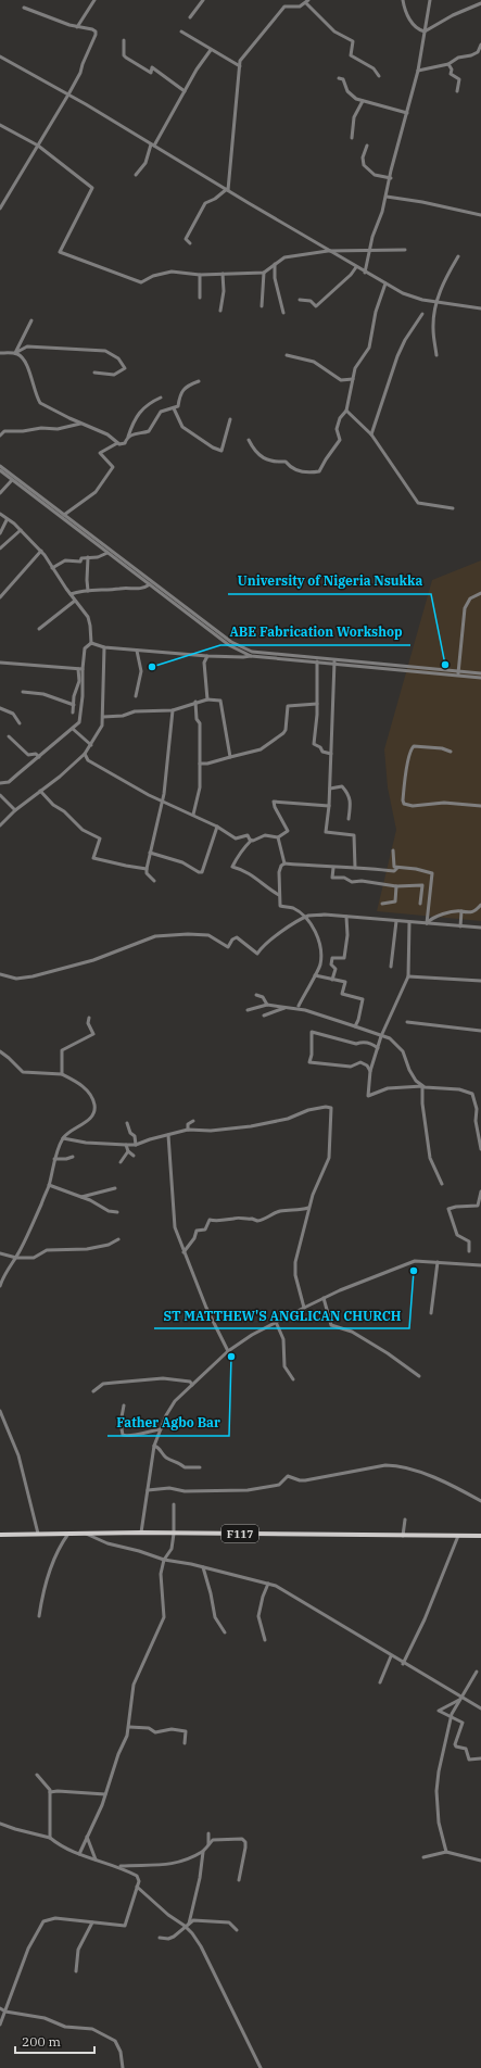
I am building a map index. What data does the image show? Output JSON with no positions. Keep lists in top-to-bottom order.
{
  "streets": {
    "main road": ["F117"]
  },
  "places": [
    "University of Nigeria Nsukka",
    "ABE Fabrication Workshop",
    "ST MATTHEW'S ANGLICAN CHURCH",
    "Father Agbo Bar"
  ],
  "scale_bar": "200 m"
}
